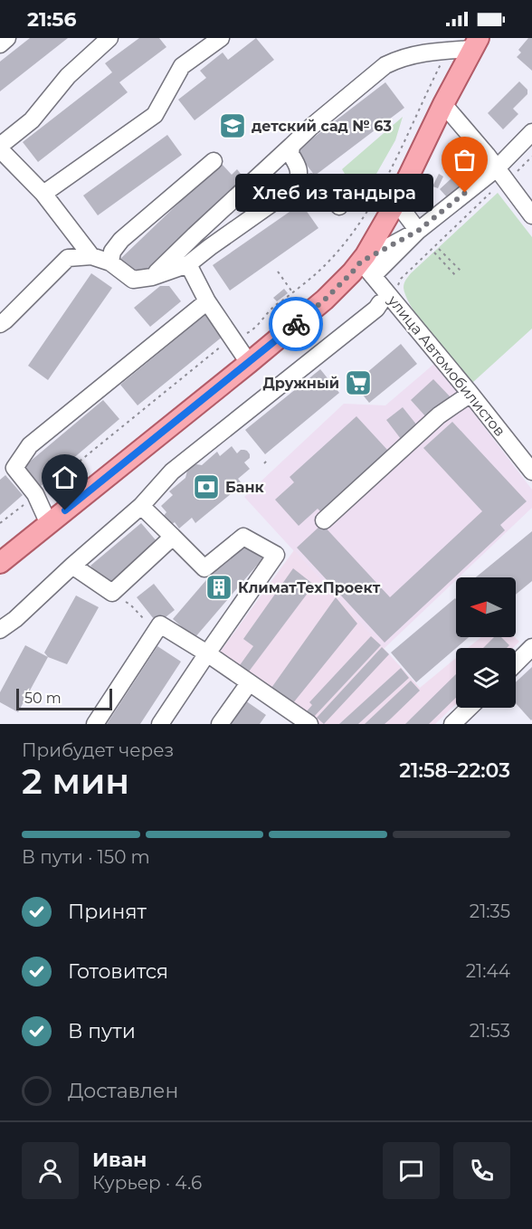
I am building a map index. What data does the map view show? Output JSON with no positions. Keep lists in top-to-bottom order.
{
  "streets": {
    "street": ["улица Автомобилистов"]
  },
  "places": {
    "school or university": ["детский сад № 63"],
    "other": ["Хлеб из тандыра"],
    "supermarket": ["Дружный"],
    "bank": ["Банк"],
    "building": ["КлиматТехПроект"]
  },
  "scale_bar": "50 m",
  "north": "left",
  "page": {
    "status": "21:56",
    "bubble": "Хлеб из тандыра",
    "scale": "50 m",
    "heading": ["2 мин", "Прибудет через", "21:58–22:03"],
    "panel": ["Иван", "Курьер · 4.6"],
    "bar": "В пути · 150 m",
    "list": [
      ["Принят", "21:35"],
      ["Готовится", "21:44"],
      ["В пути", "21:53"],
      "Доставлен"
    ]
  }
}
